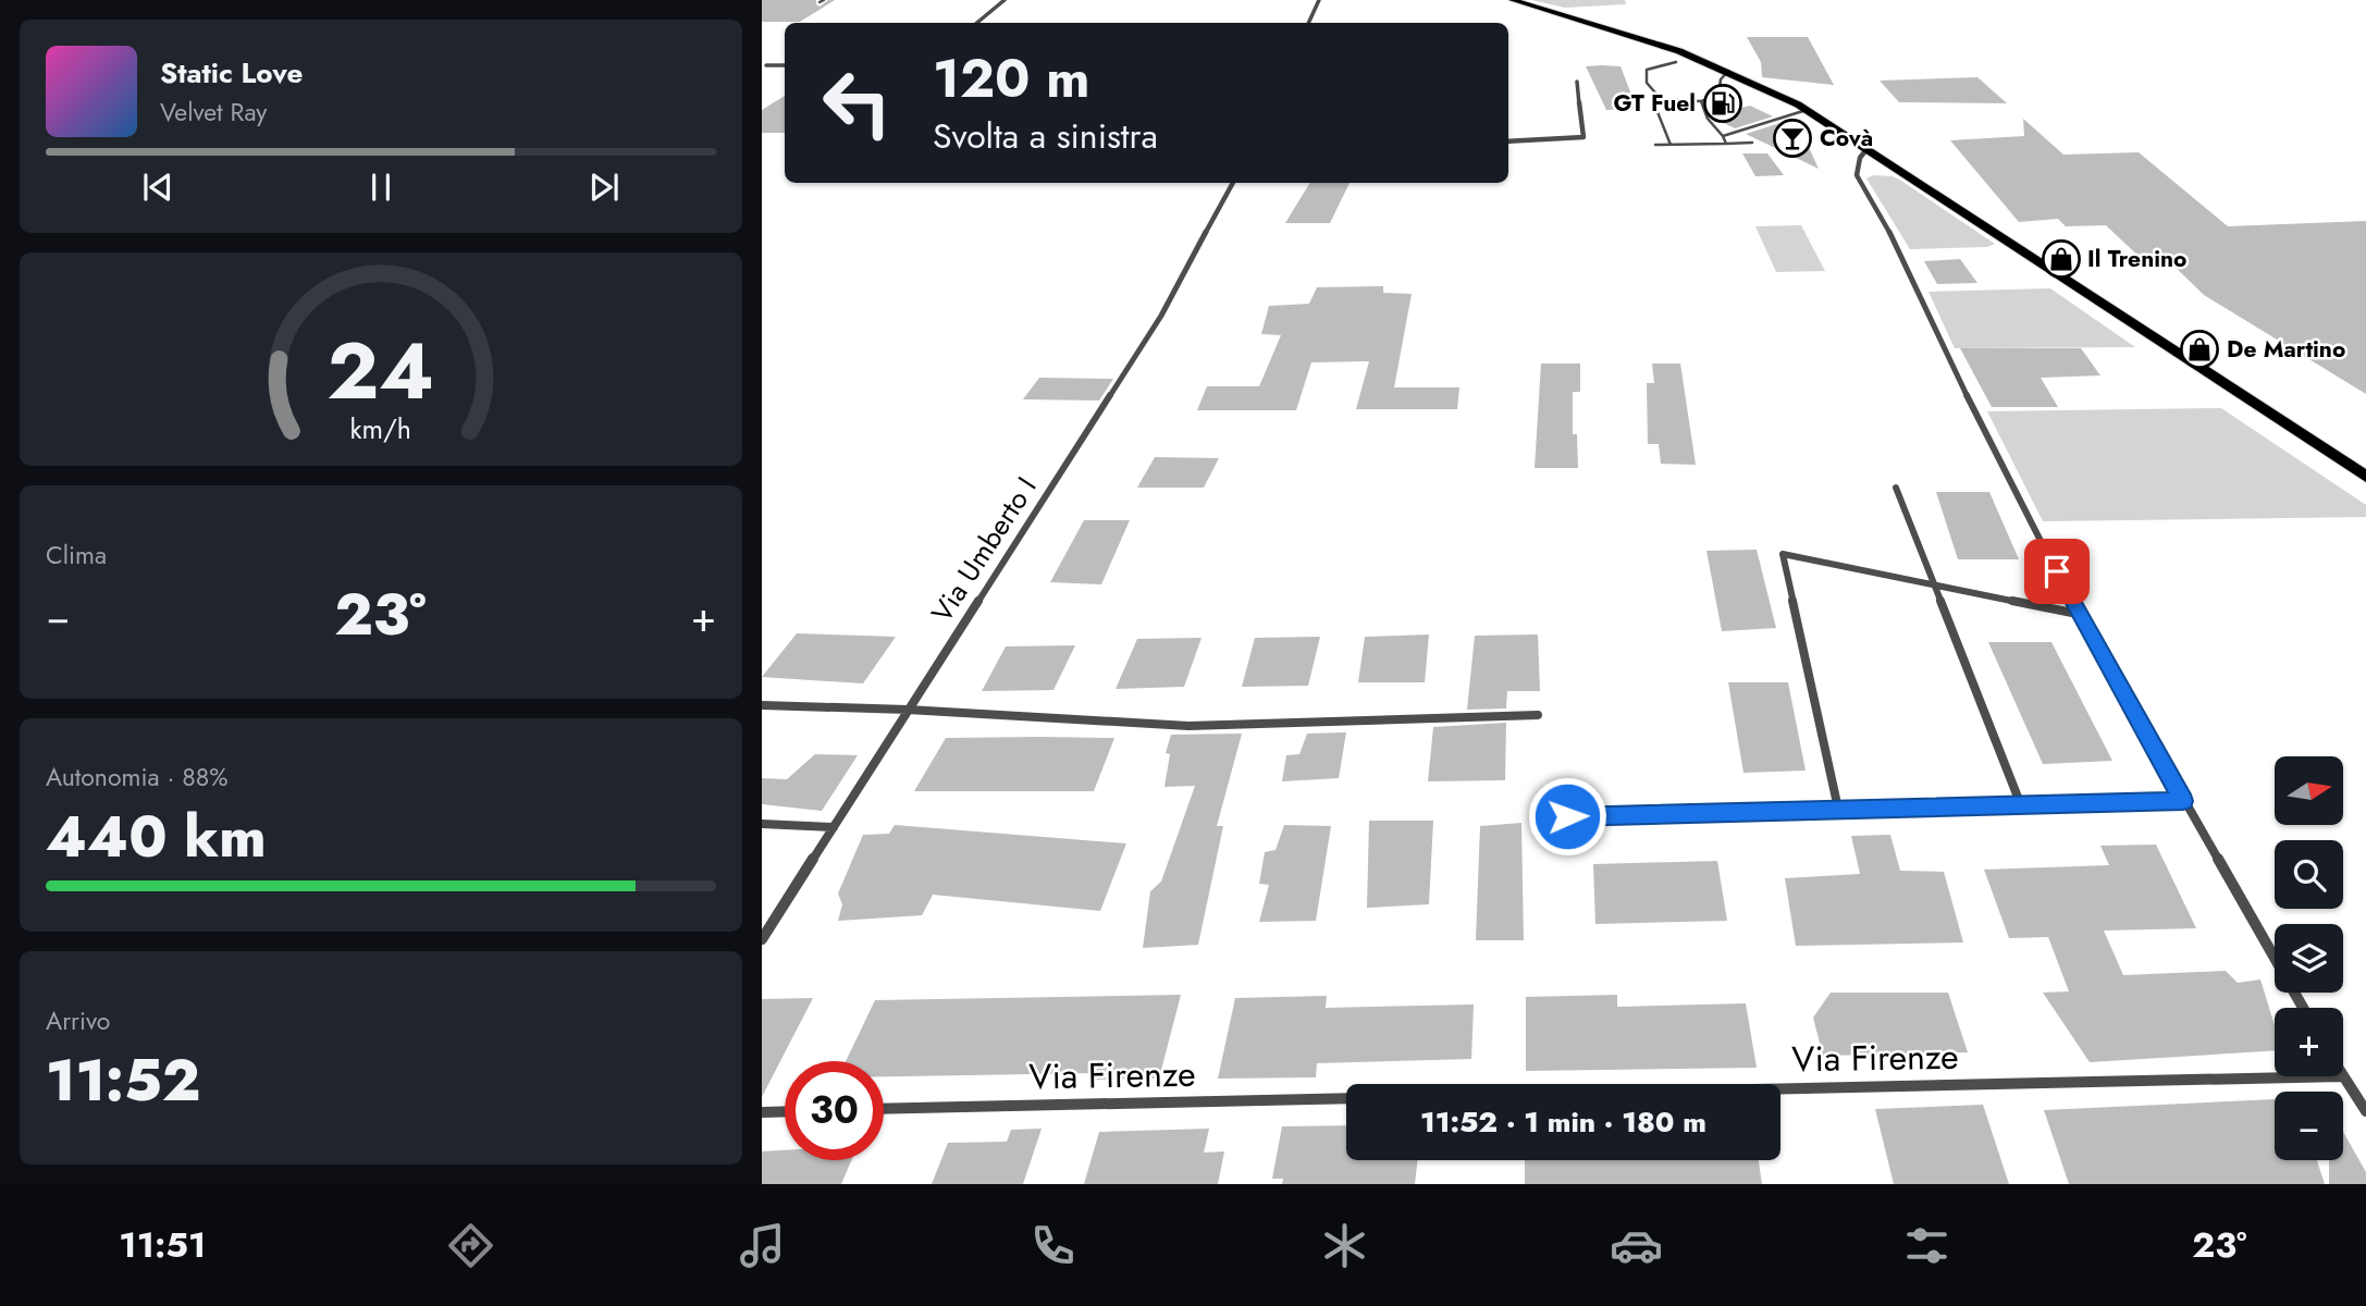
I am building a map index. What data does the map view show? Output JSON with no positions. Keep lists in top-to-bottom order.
{
  "streets": {
    "street": ["Via Umberto I", "Via Firenze"]
  },
  "places": {
    "fuel station": ["GT Fuel"],
    "bar": ["Covà"],
    "shop": ["Il Trenino", "De Martino"]
  },
  "north": "right",
  "page": {
    "turn": ["120 m", "Svolta a sinistra"],
    "song": ["Static Love", "Velvet Ray"],
    "tile": [
      "Clima",
      ["Autonomia · 88%", "440 km"],
      ["Arrivo", "11:52"]
    ],
    "heat": ["−", "23°", "+"],
    "map_buttons": ["+", "−"],
    "limit": "30",
    "trip": "11:52 · 1 min · 180 m",
    "tabs": ["11:51", "23°"],
    "gauge": ["24", "km/h"]
  }
}
